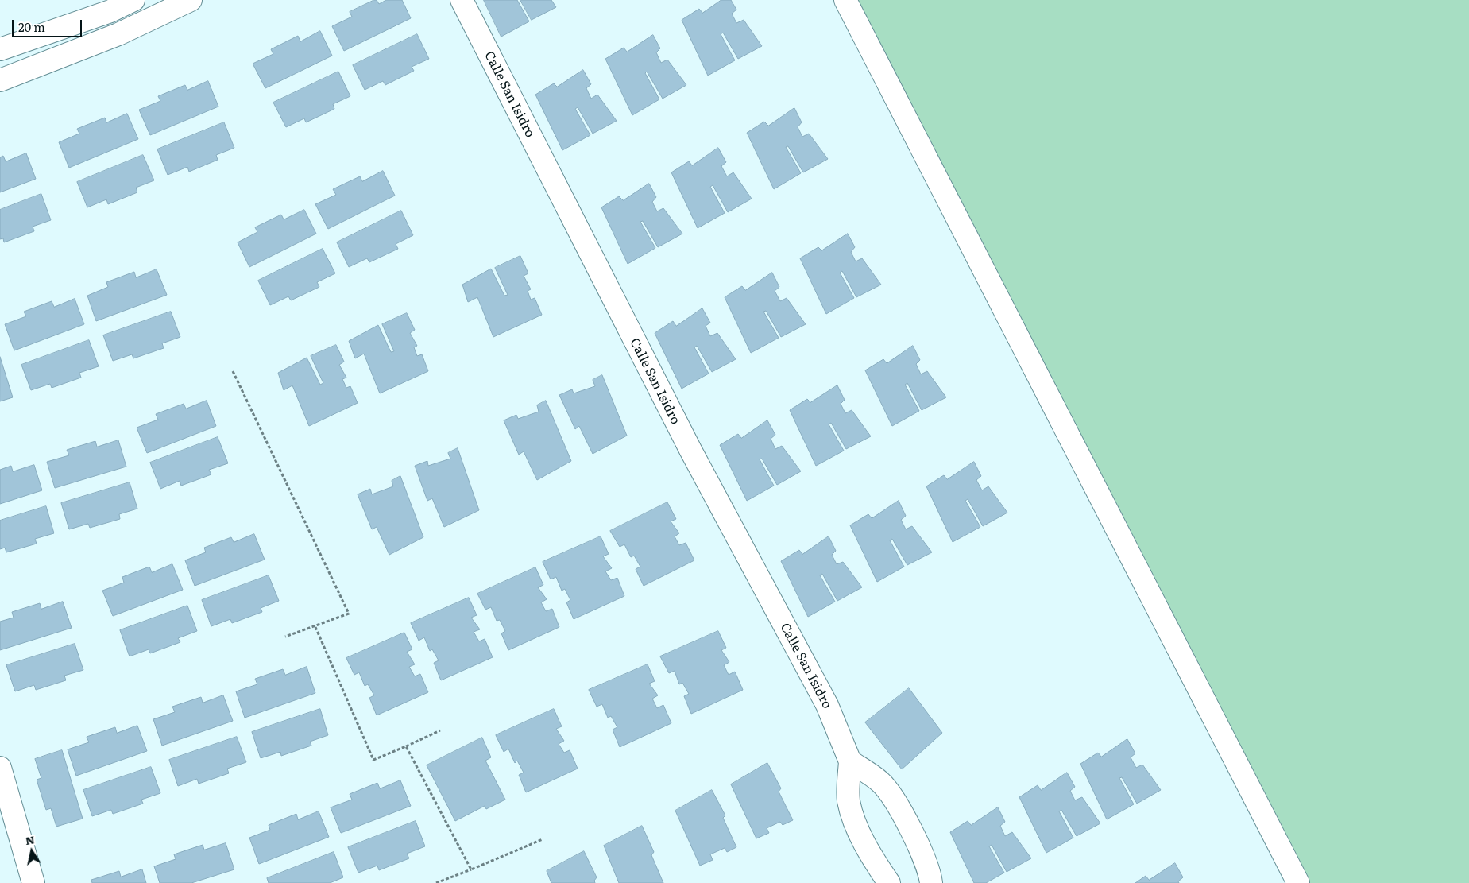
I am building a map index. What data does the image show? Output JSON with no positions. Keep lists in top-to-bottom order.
{
  "streets": {
    "street": ["Calle San Isidro"]
  },
  "scale_bar": "20 m",
  "north": "top"
}
